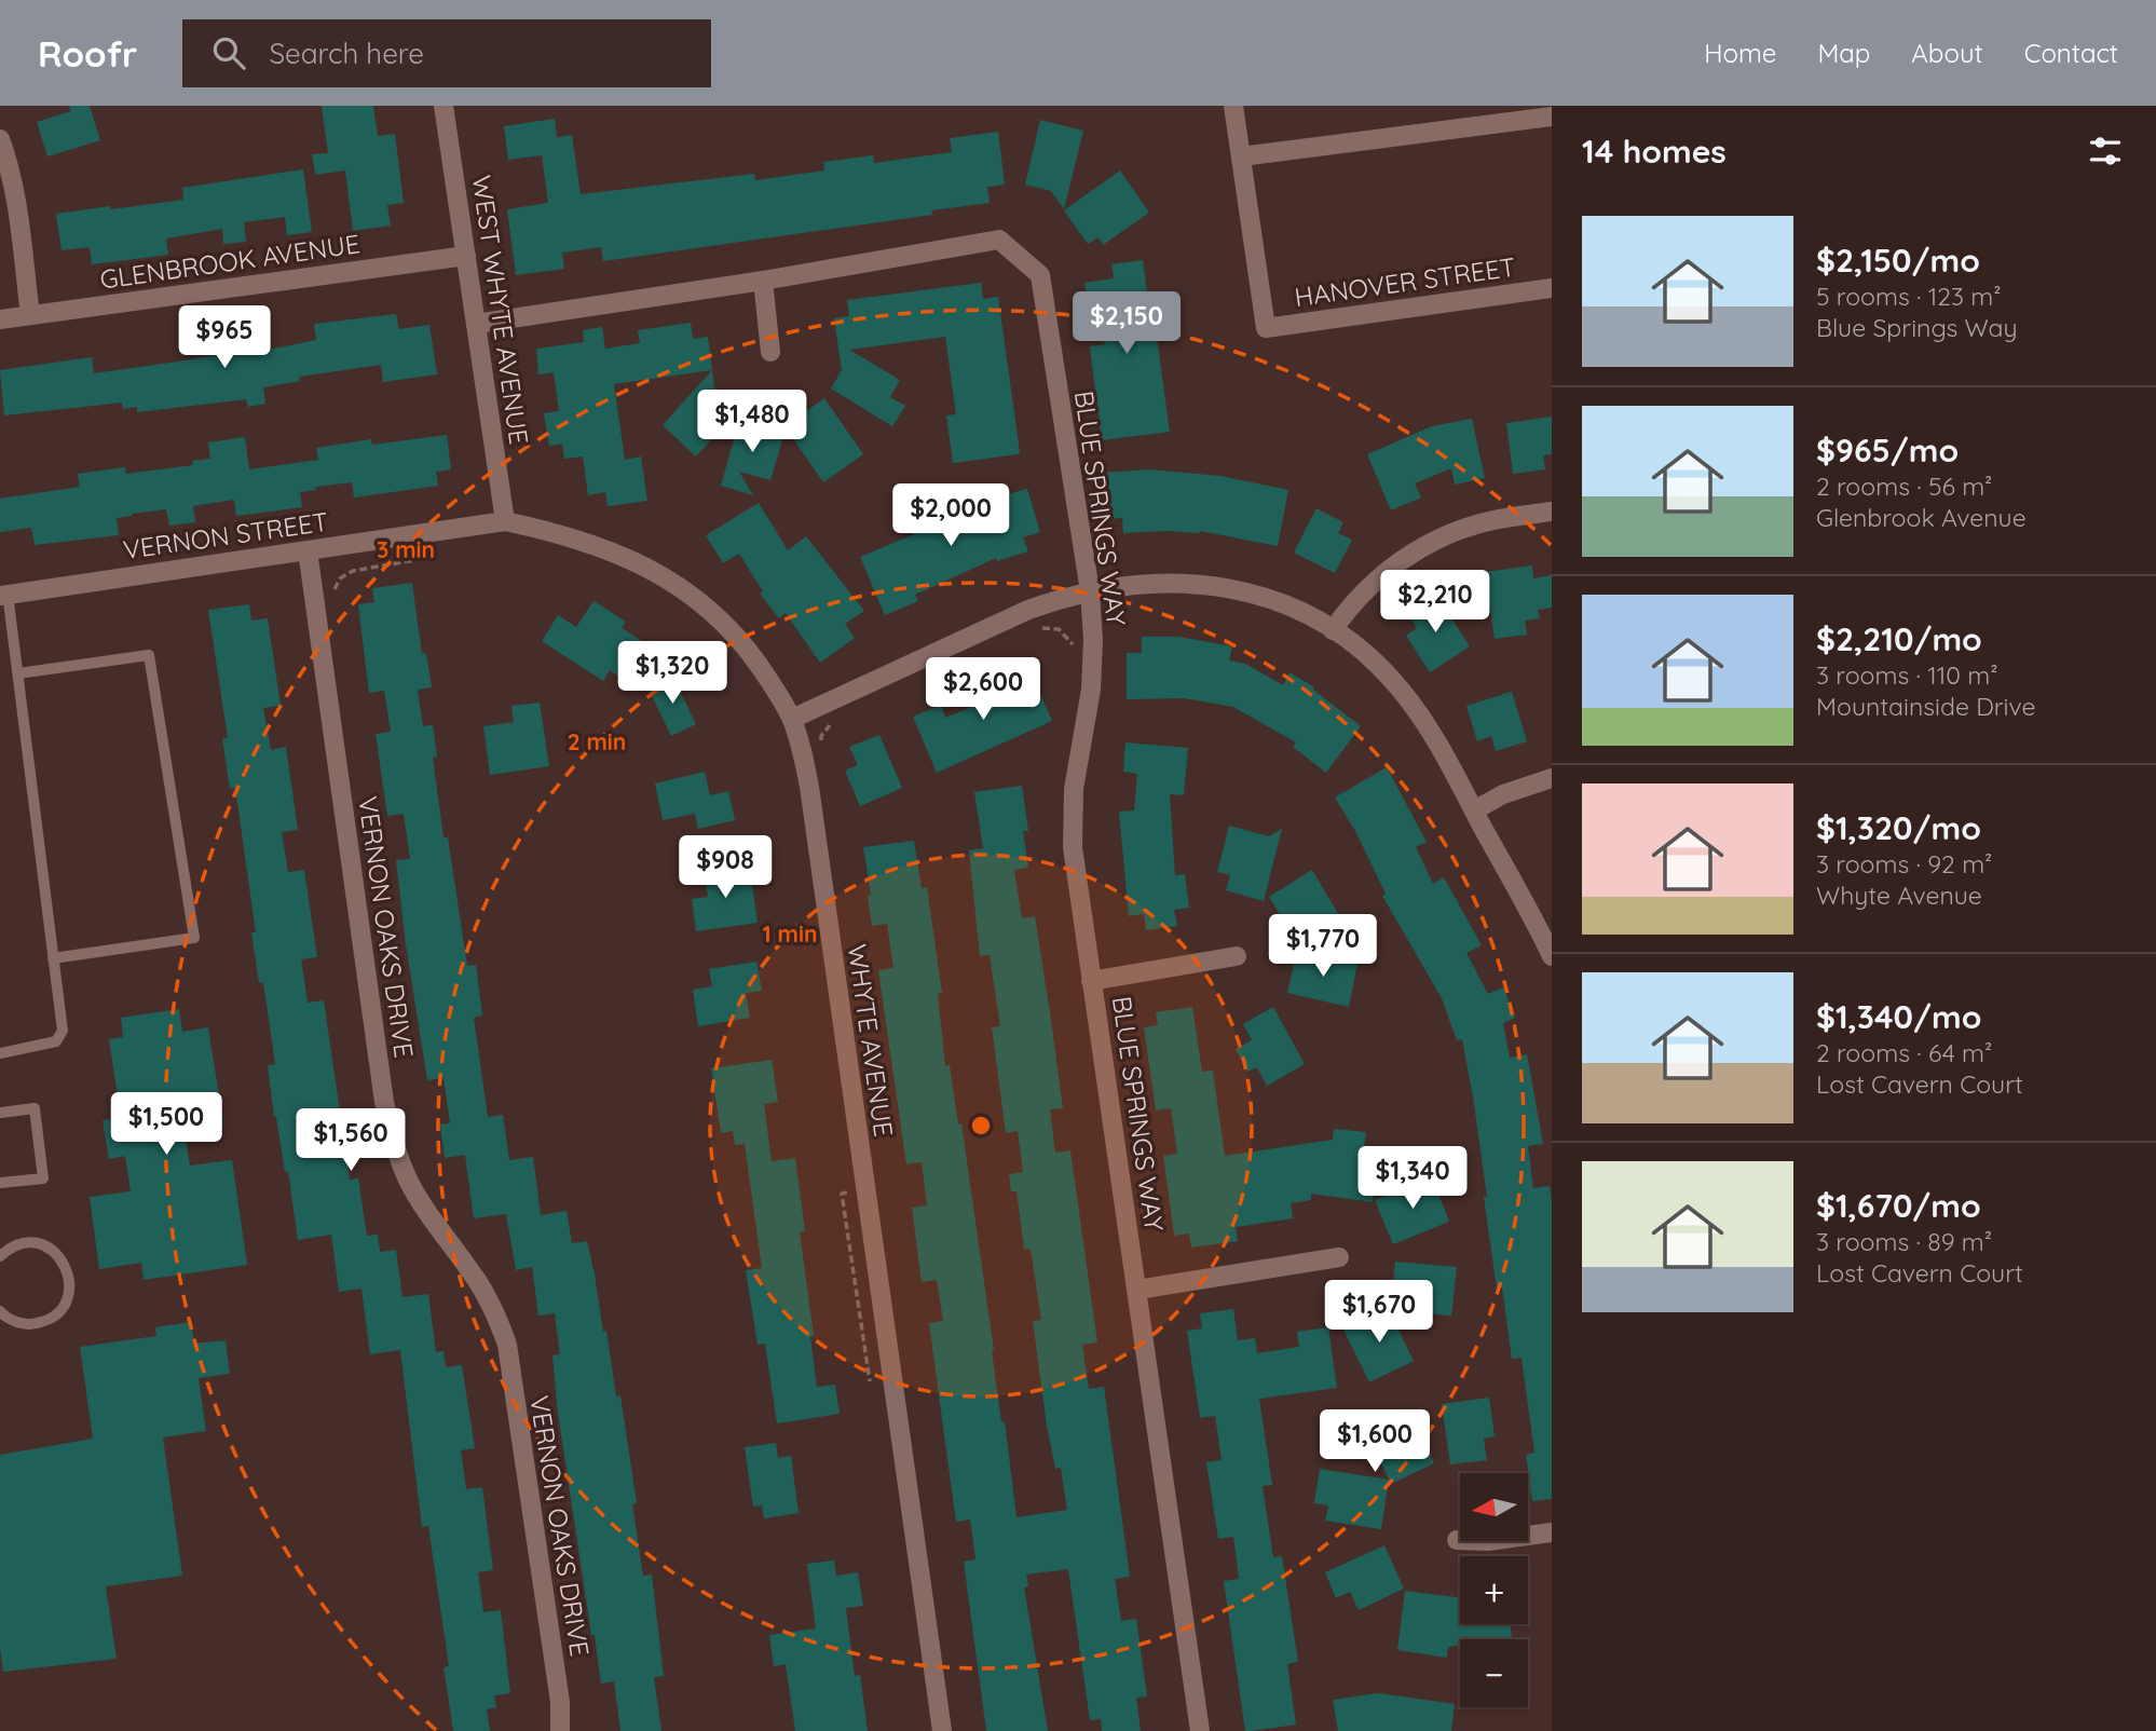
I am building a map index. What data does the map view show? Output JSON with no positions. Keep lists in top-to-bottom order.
{
  "streets": {
    "street": [
      "GLENBROOK AVENUE",
      "HANOVER STREET",
      "WEST WHYTE AVENUE",
      "BLUE SPRINGS WAY",
      "VERNON STREET",
      "VERNON OAKS DRIVE",
      "WHYTE AVENUE"
    ]
  },
  "crossings": [
    ["GLENBROOK AVENUE", "WEST WHYTE AVENUE"],
    ["WEST WHYTE AVENUE", "BLUE SPRINGS WAY"],
    ["WEST WHYTE AVENUE", "VERNON STREET"],
    ["WEST WHYTE AVENUE", "WHYTE AVENUE"],
    ["VERNON STREET", "VERNON OAKS DRIVE"],
    ["VERNON STREET", "WHYTE AVENUE"]
  ],
  "north": "left",
  "page": {
    "header": "Roofr",
    "search": "Search here",
    "nav": [
      "Home",
      "Map",
      "About",
      "Contact"
    ],
    "heading": "14 homes",
    "list": [
      {
        "name": "$2,150/mo",
        "note": "5 rooms · 123 m² · Blue Springs Way"
      },
      {
        "name": "$965/mo",
        "note": "2 rooms · 56 m² · Glenbrook Avenue"
      },
      {
        "name": "$2,210/mo",
        "note": "3 rooms · 110 m² · Mountainside Drive"
      },
      {
        "name": "$1,320/mo",
        "note": "3 rooms · 92 m² · Whyte Avenue"
      },
      {
        "name": "$1,340/mo",
        "note": "2 rooms · 64 m² · Lost Cavern Court"
      },
      {
        "name": "$1,670/mo",
        "note": "3 rooms · 89 m² · Lost Cavern Court"
      }
    ],
    "price": [
      "$2,150",
      "$965",
      "$1,480",
      "$2,000",
      "$2,210",
      "$1,320",
      "$2,600",
      "$908",
      "$1,770",
      "$1,500",
      "$1,560",
      "$1,340",
      "$1,670",
      "$1,600"
    ],
    "map_buttons": ["+", "−"]
  },
  "rings": ["3 min", "2 min", "1 min"]
}
